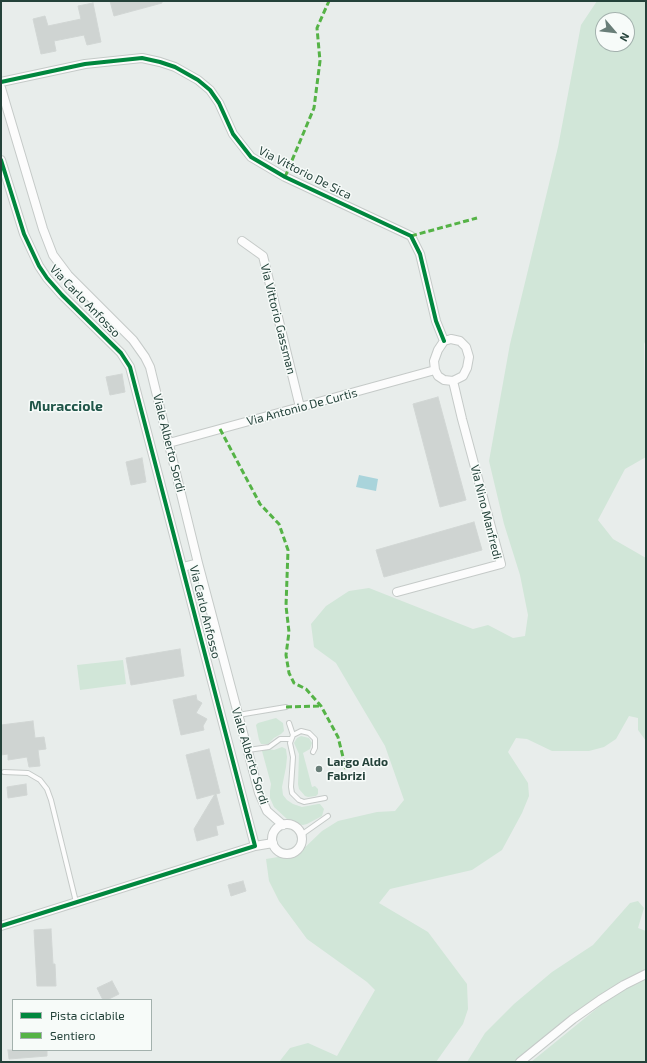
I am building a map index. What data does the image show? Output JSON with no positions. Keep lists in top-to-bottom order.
{
  "streets": {
    "street": [
      "Via Vittorio De Sica",
      "Via Carlo Anfosso",
      "Via Vittorio Gassman",
      "Via Antonio De Curtis",
      "Viale Alberto Sordi",
      "Via Nino Manfredi"
    ]
  },
  "crossings": [
    ["Via Vittorio De Sica", "Via Antonio De Curtis"],
    ["Via Vittorio De Sica", "Via Nino Manfredi"],
    ["Via Vittorio Gassman", "Via Antonio De Curtis"],
    ["Via Antonio De Curtis", "Viale Alberto Sordi"],
    ["Via Antonio De Curtis", "Via Nino Manfredi"]
  ],
  "districts": ["Muracciole"],
  "places": ["Largo Aldo Fabrizi"],
  "legend": ["Pista ciclabile", "Sentiero"],
  "north": "bottom right"
}
